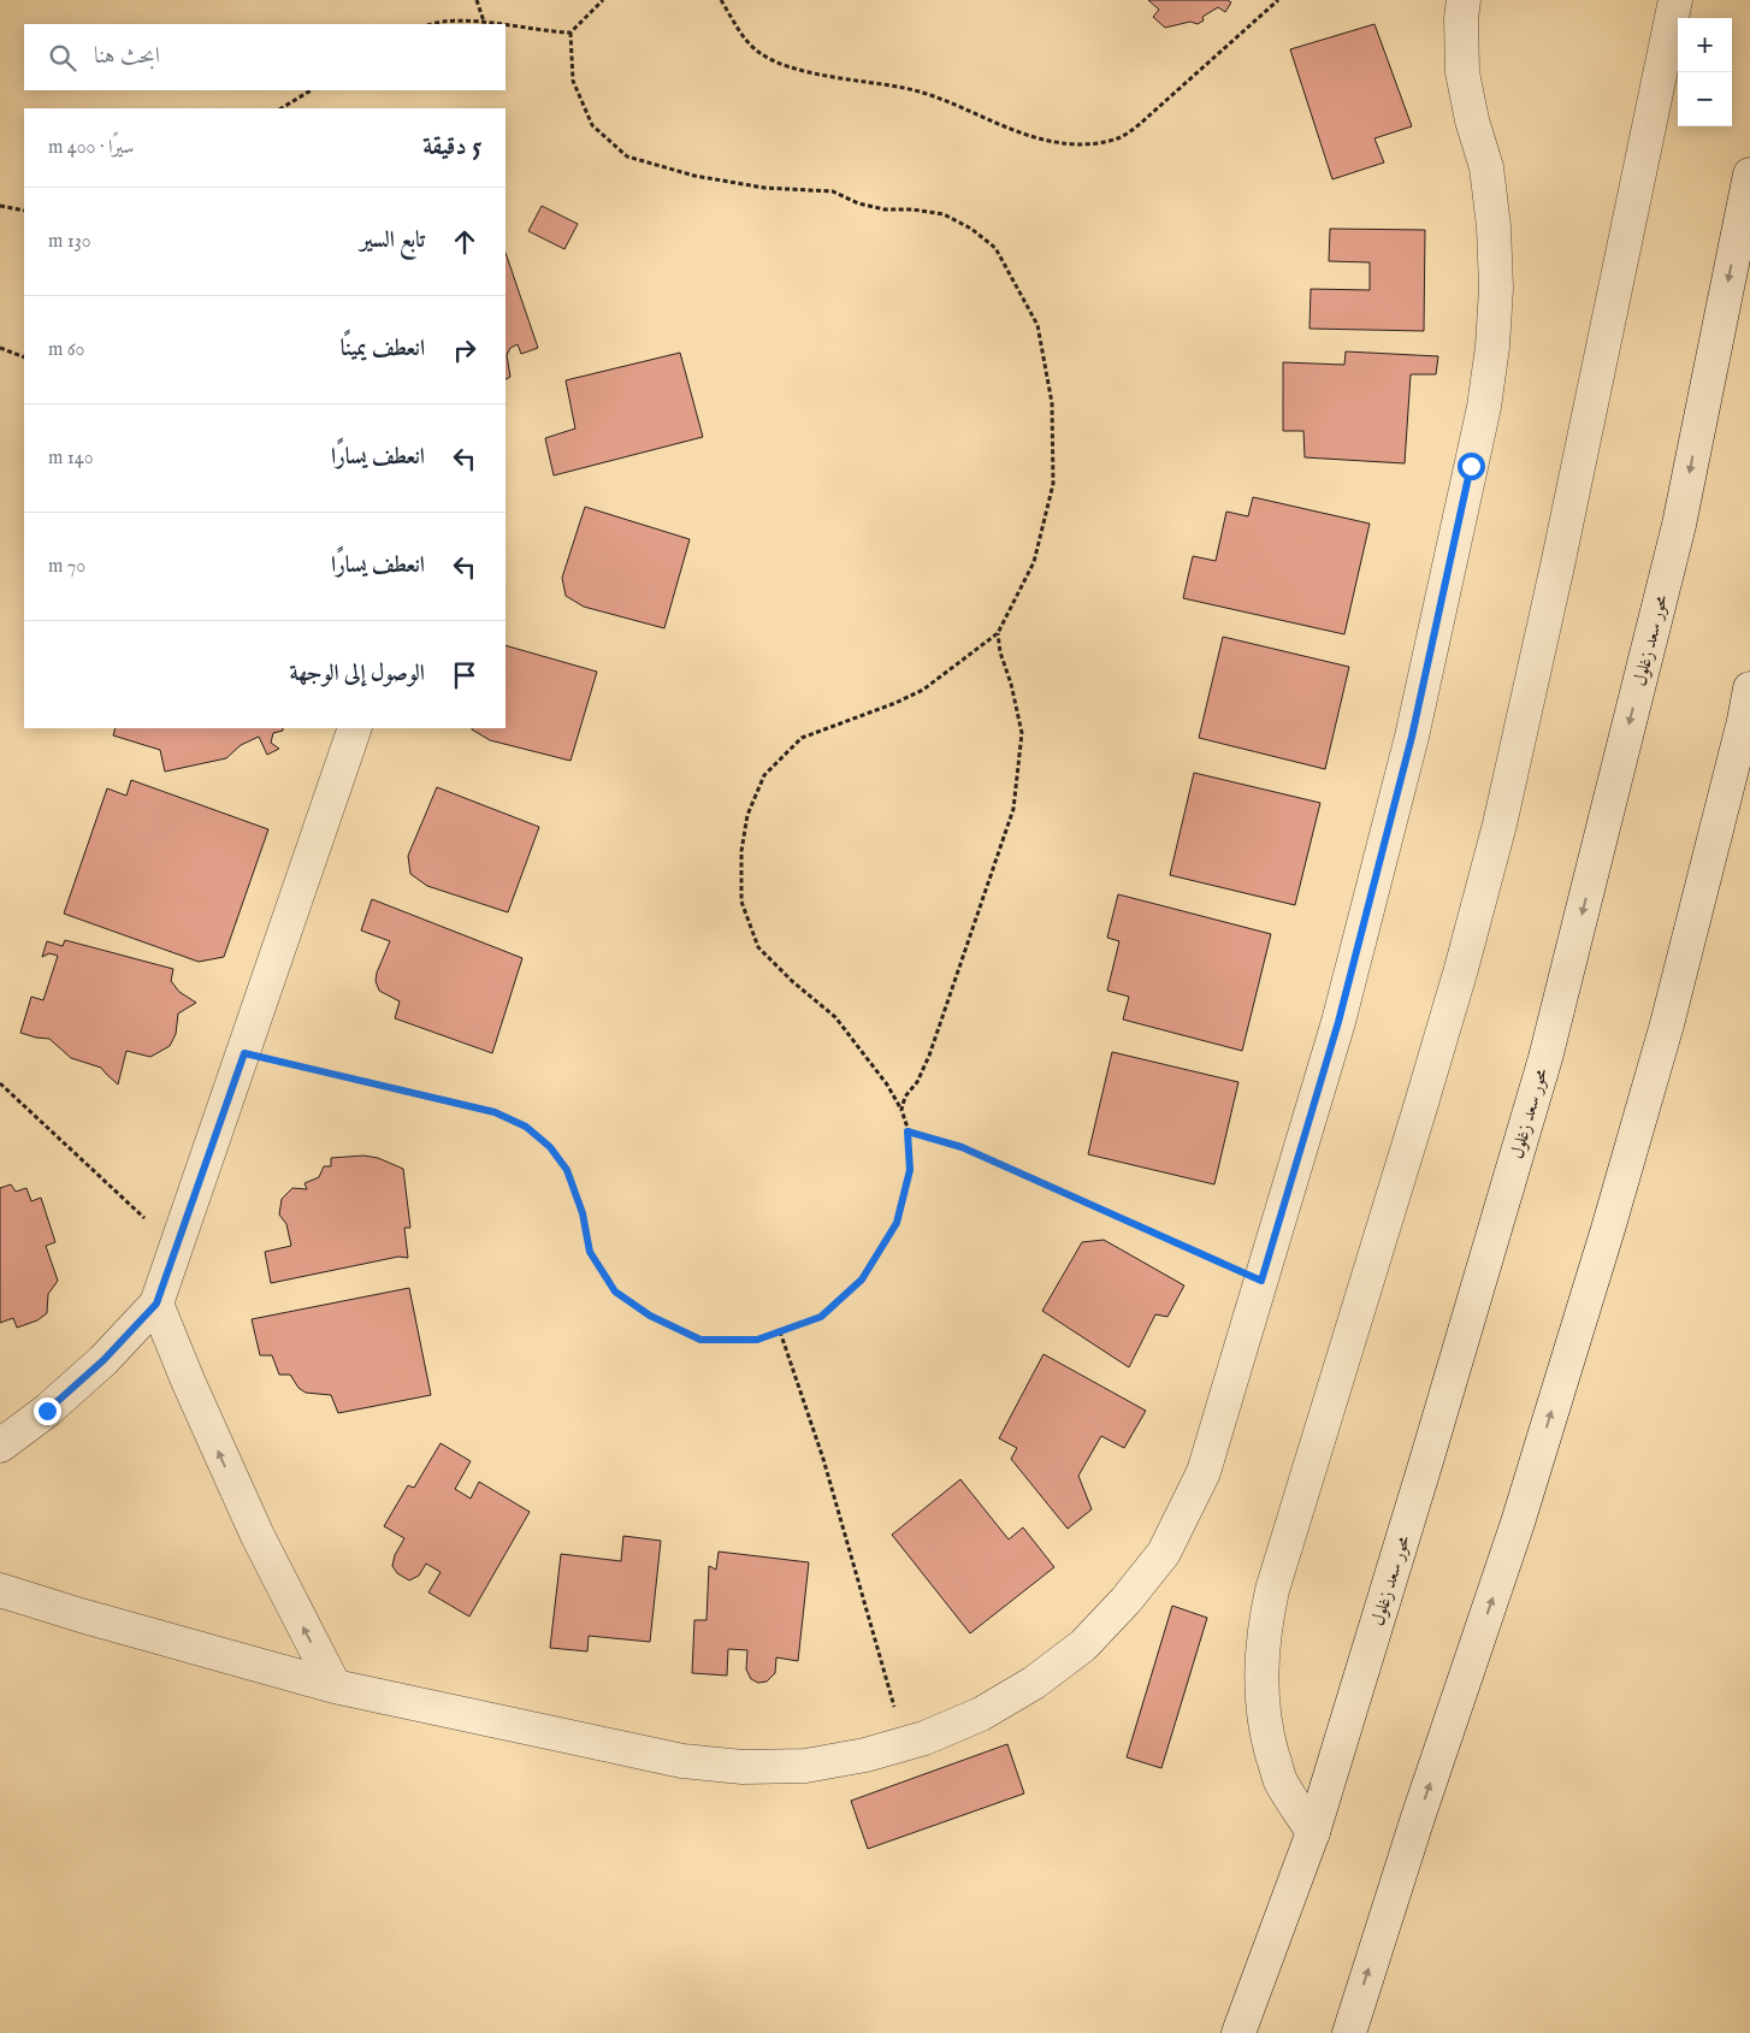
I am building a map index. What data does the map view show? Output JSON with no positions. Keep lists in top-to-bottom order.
{
  "streets": {
    "street": ["محور سعد زغلول"]
  },
  "page": {
    "map_buttons": ["+", "−"],
    "search": "ابحث هنا",
    "heading": ["5 دقيقة", "سيرًا · 400 m"],
    "list": [
      ["تابع السير", "130 m"],
      ["انعطف يمينًا", "60 m"],
      ["انعطف يسارًا", "140 m"],
      ["انعطف يسارًا", "70 m"],
      "الوصول إلى الوجهة"
    ]
  }
}
